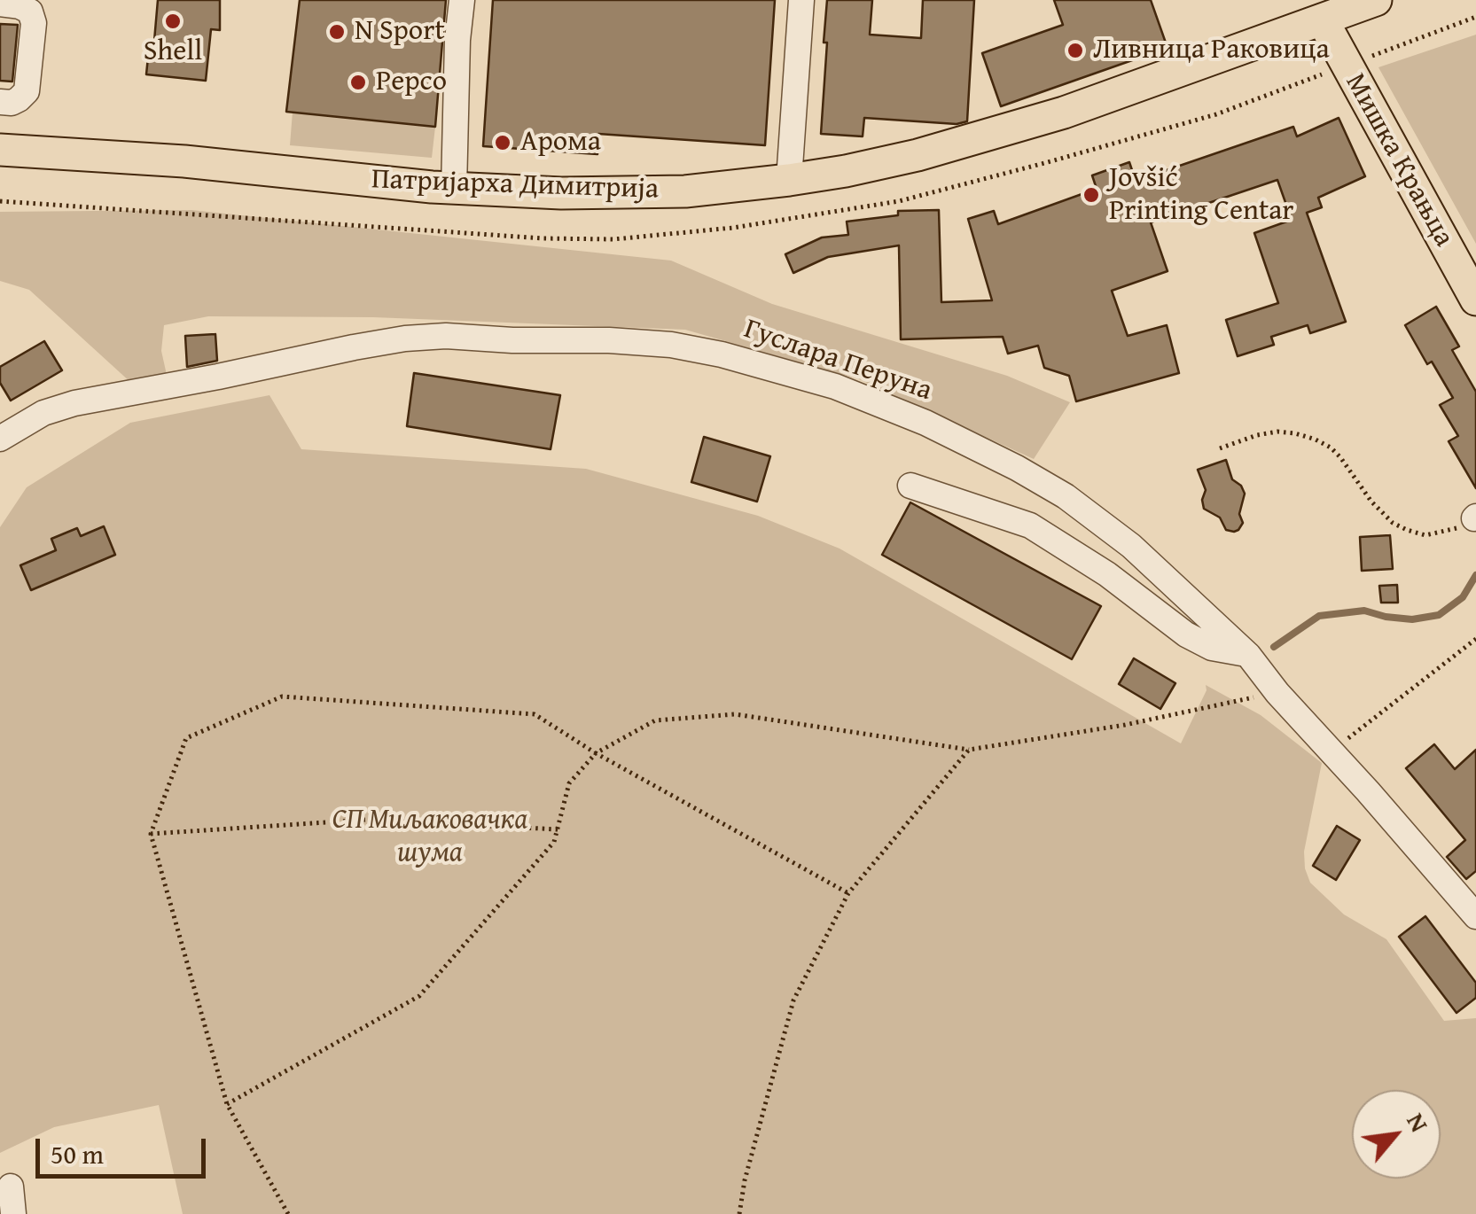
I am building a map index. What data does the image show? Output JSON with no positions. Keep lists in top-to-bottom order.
{
  "streets": {
    "main road": ["Мишка Крањца", "Патријарха Димитрија"],
    "street": ["Гуслара Перуна"]
  },
  "crossings": [
    ["Мишка Крањца", "Патријарха Димитрија"]
  ],
  "parks": ["СП Миљаковачка шума"],
  "places": [
    "Shell",
    "N Sport",
    "Ливница Раковица",
    "Pepco",
    "Арома",
    "Jovšić Printing Centar"
  ],
  "scale_bar": "50 m",
  "north": "top right"
}
